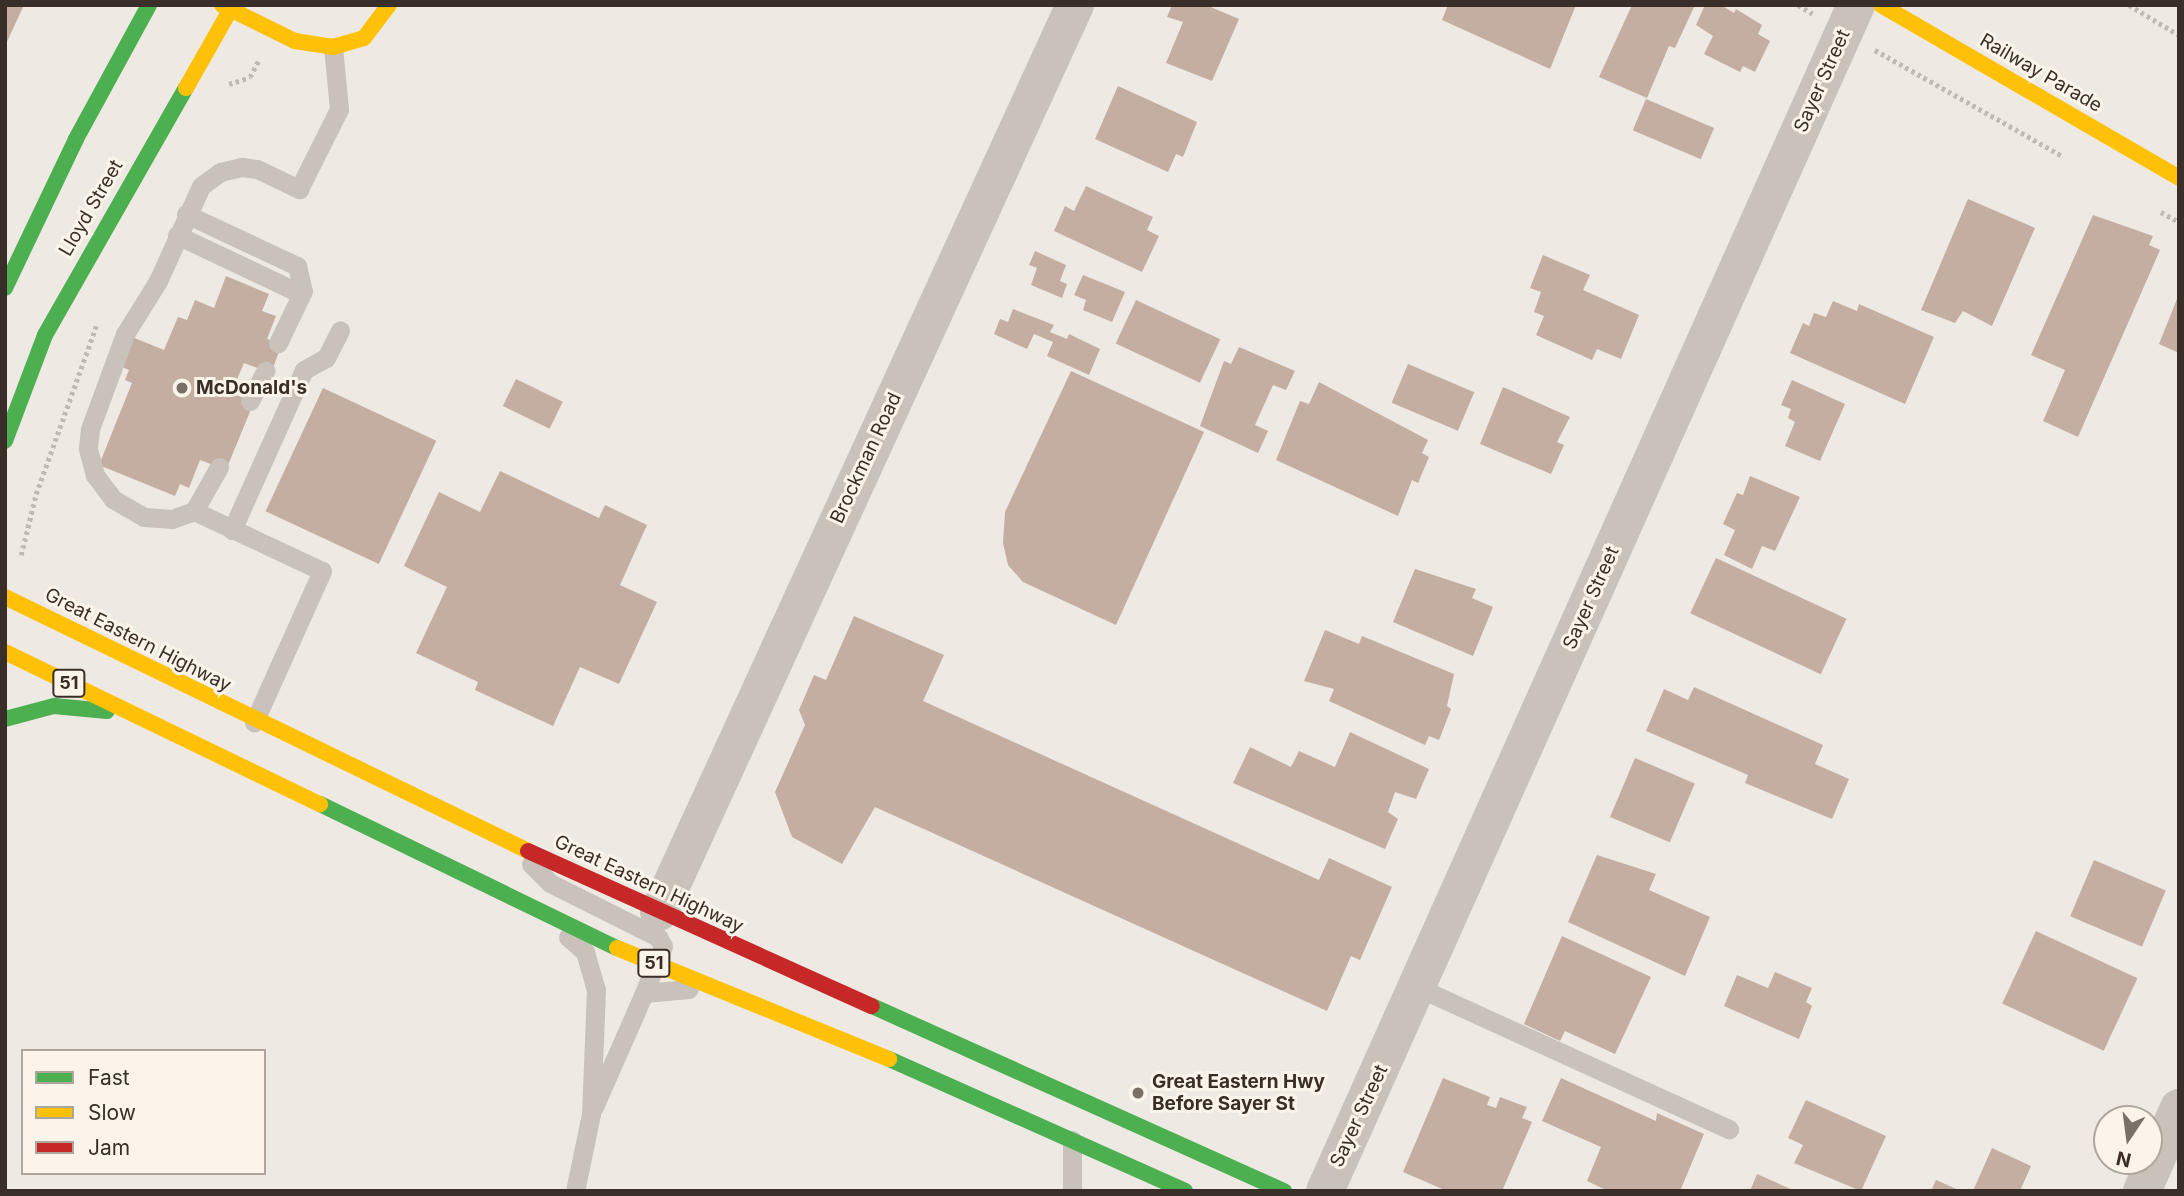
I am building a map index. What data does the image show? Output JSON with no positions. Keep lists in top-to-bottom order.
{
  "streets": {
    "main road": [
      "Railway Parade",
      "Lloyd Street",
      "Great Eastern Highway",
      "51"
    ],
    "street": ["Sayer Street", "Brockman Road"]
  },
  "crossings": [
    ["Brockman Road", "Great Eastern Highway"]
  ],
  "places": ["McDonald's", "Great Eastern Hwy Before Sayer St"],
  "legend": ["Fast", "Slow", "Jam"],
  "north": "bottom"
}
